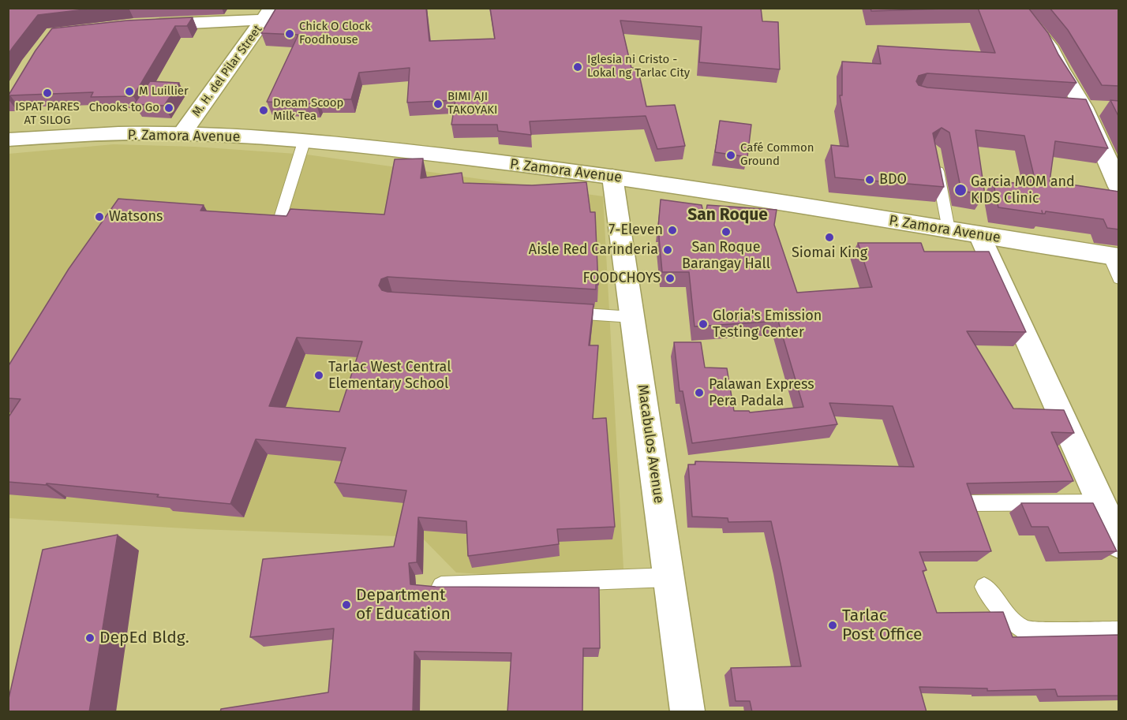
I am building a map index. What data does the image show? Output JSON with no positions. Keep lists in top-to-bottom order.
{
  "streets": {
    "main road": ["M. H. del Pilar Street", "P. Zamora Avenue", "Macabulos Avenue"]
  },
  "crossings": [
    ["M. H. del Pilar Street", "P. Zamora Avenue"],
    ["P. Zamora Avenue", "Macabulos Avenue"]
  ],
  "districts": ["San Roque"],
  "places": [
    "Chick O Clock Foodhouse",
    "Iglesia ni Cristo - Lokal ng Tarlac City",
    "M Luillier",
    "ISPAT PARES AT SILOG",
    "BIMI AJI TAKOYAKI",
    "Chooks to Go",
    "Dream Scoop Milk Tea",
    "Café Common Ground",
    "BDO",
    "Garcia MOM and KIDS Clinic",
    "Watsons",
    "7-Eleven",
    "San Roque Barangay Hall",
    "Siomai King",
    "Aisle Red Carinderia",
    "FOODCHOYS",
    "Gloria's Emission Testing Center",
    "Tarlac West Central Elementary School",
    "Palawan Express Pera Padala",
    "Department of Education",
    "Tarlac Post Office",
    "DepEd Bldg."
  ]
}
